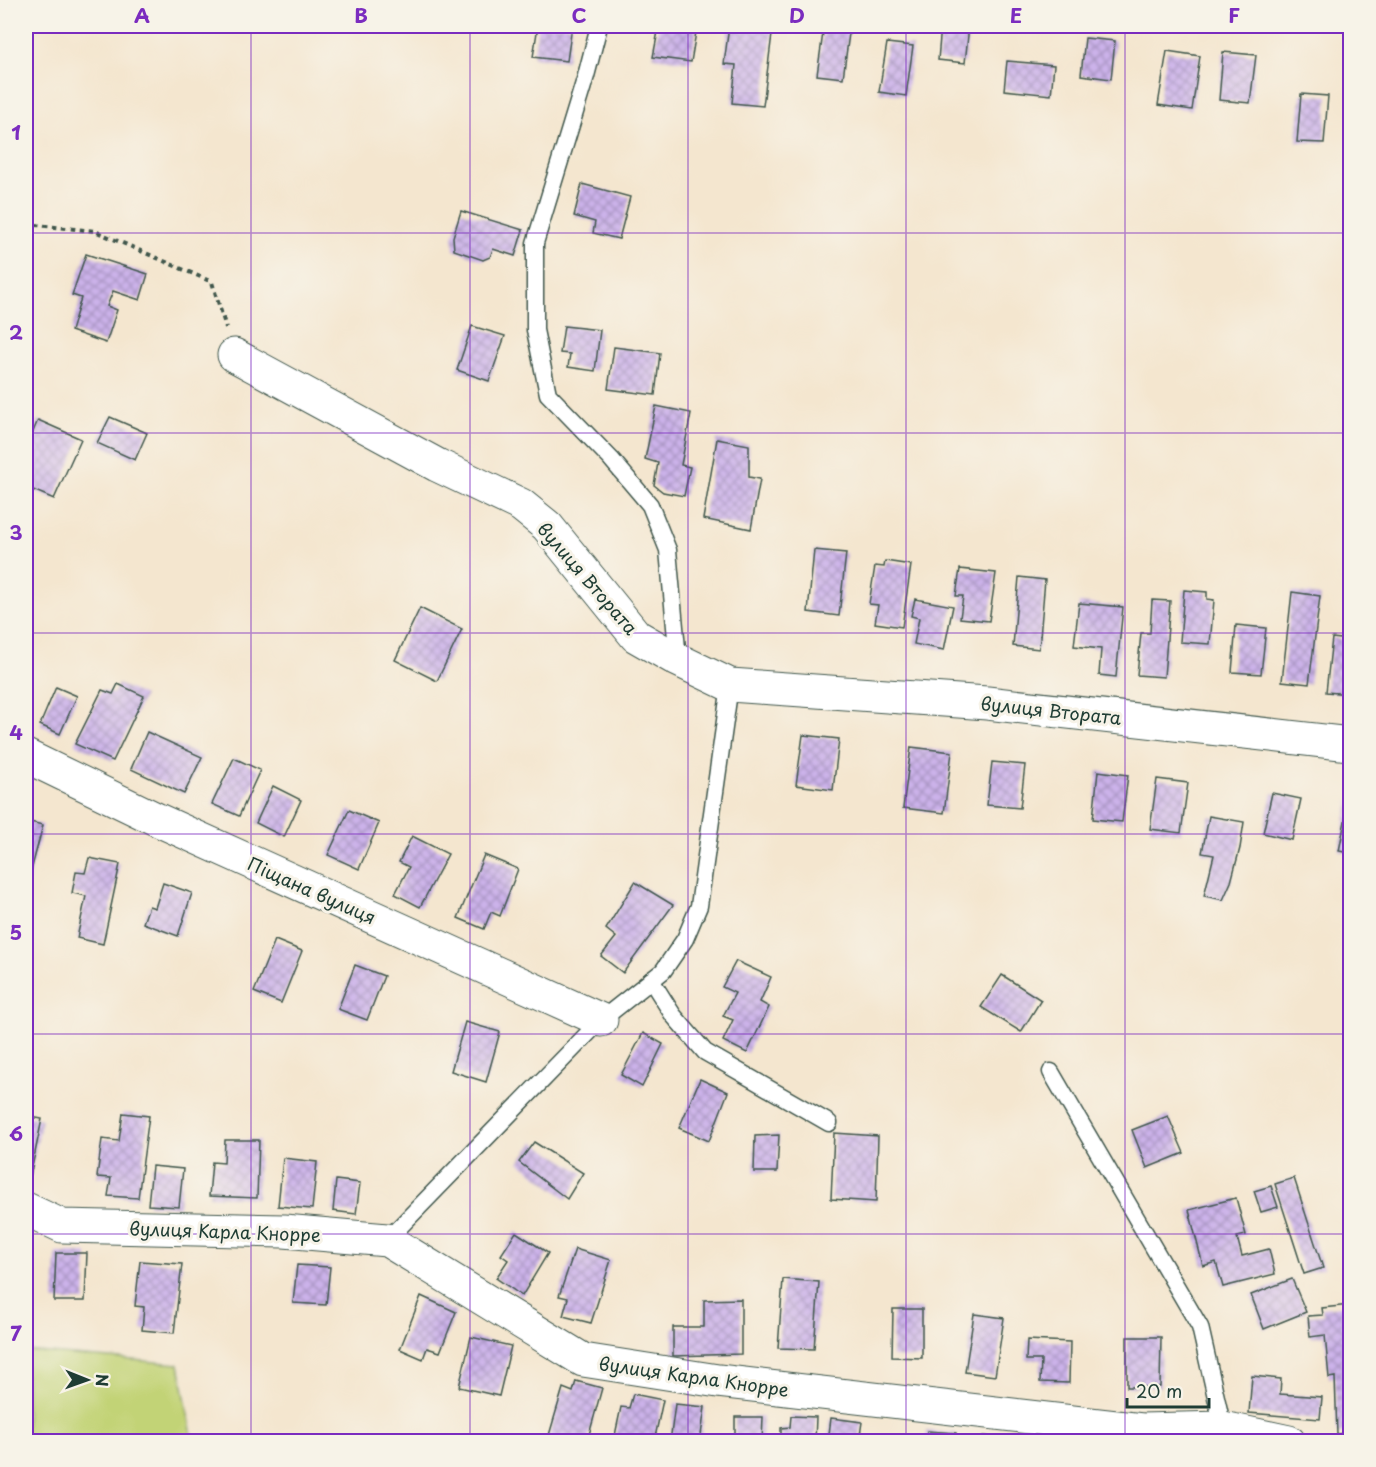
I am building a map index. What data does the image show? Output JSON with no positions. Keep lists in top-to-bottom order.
{
  "streets": {
    "street": ["вулиця Втората", "Піщана вулиця", "вулиця Карла Кнорре"]
  },
  "scale_bar": "20 m",
  "north": "right",
  "grid": {
    "columns": [
      "A",
      "B",
      "C",
      "D",
      "E",
      "F"
    ],
    "rows": [
      "1",
      "2",
      "3",
      "4",
      "5",
      "6",
      "7"
    ]
  }
}
